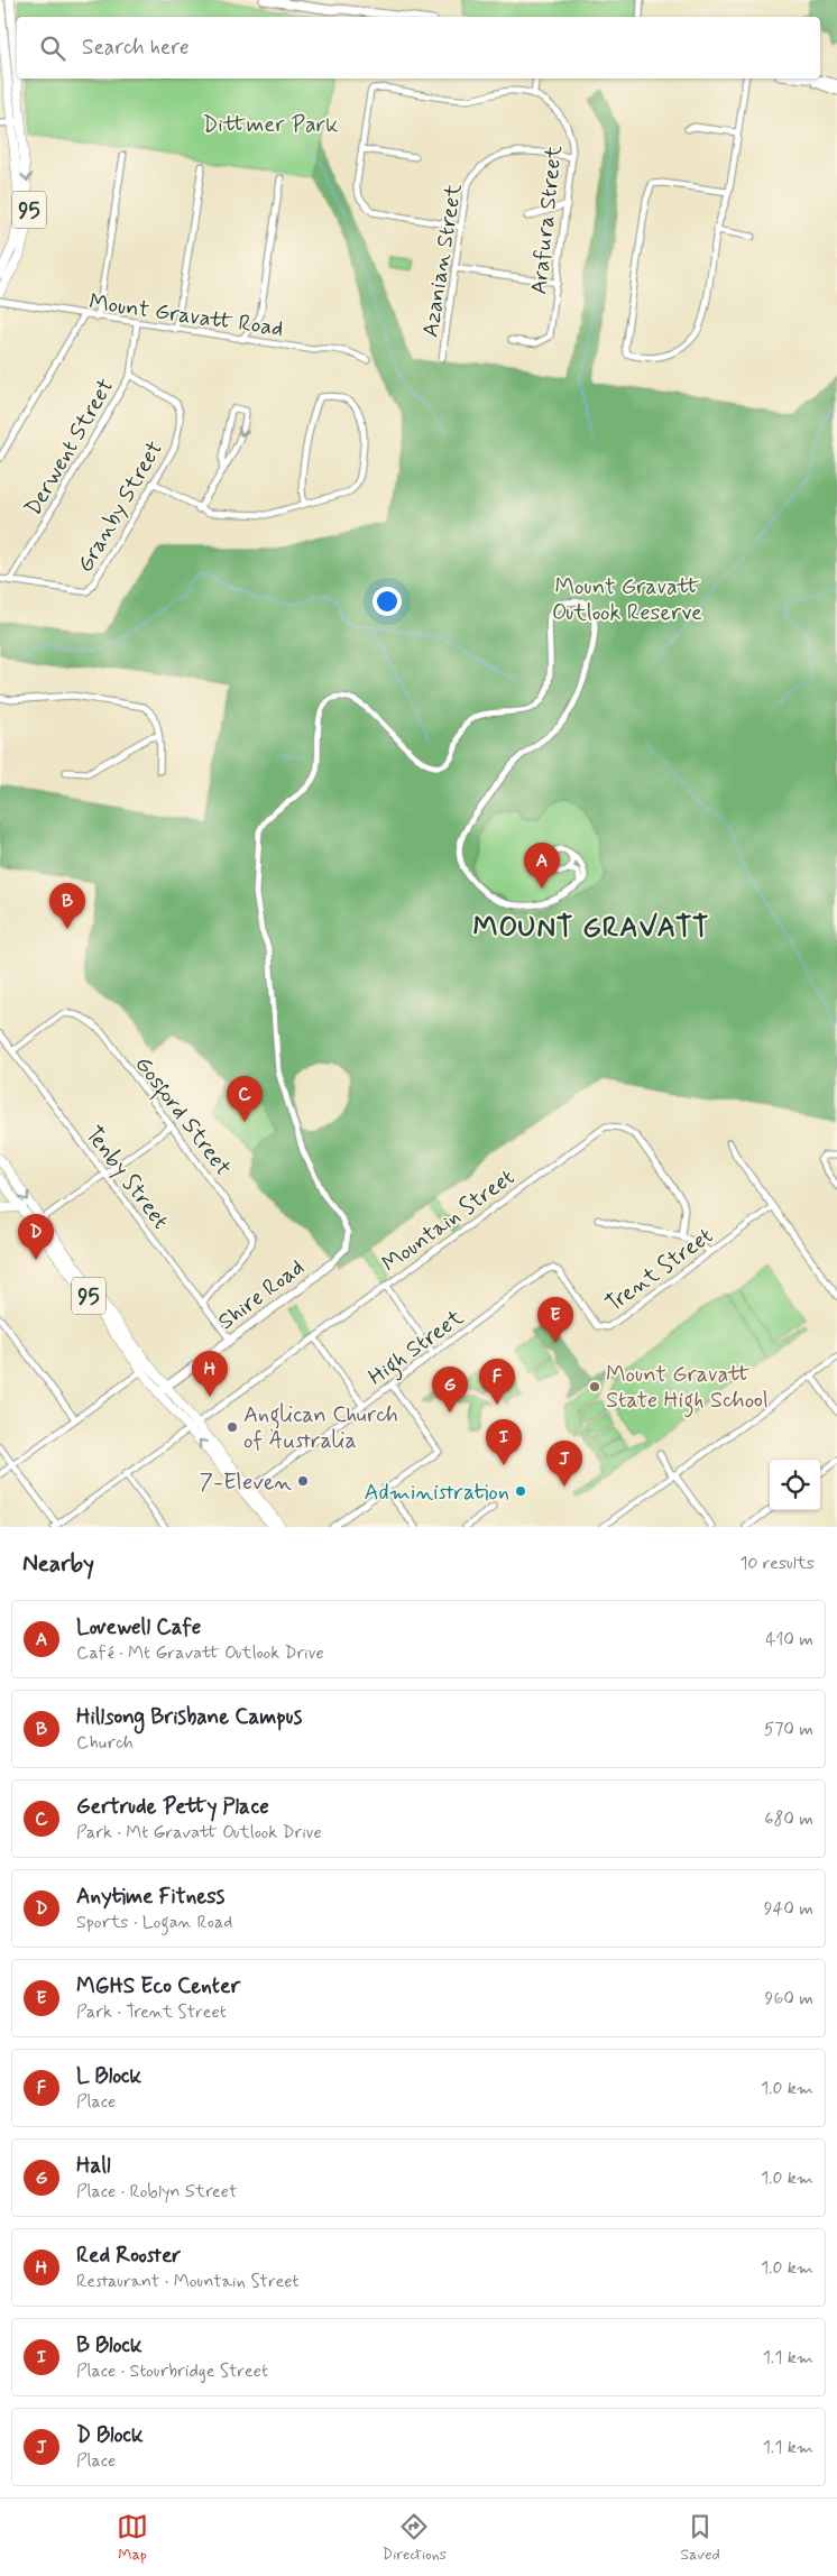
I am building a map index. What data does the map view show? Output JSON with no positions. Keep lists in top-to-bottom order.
{
  "streets": {
    "main road": ["95", "Shire Road"],
    "street": [
      "Arafura Street",
      "Azanian Street",
      "Mount Gravatt Road",
      "Derwent Street",
      "Granby Street",
      "Gosford Street",
      "Tenby Street",
      "Mountain Street",
      "Trent Street",
      "High Street"
    ]
  },
  "crossings": [
    ["95", "Mountain Street"],
    ["95", "Shire Road"],
    ["95", "High Street"],
    ["Arafura Street", "Azanian Street"],
    ["Mount Gravatt Road", "Derwent Street"],
    ["Derwent Street", "Granby Street"],
    ["Gosford Street", "Tenby Street"],
    ["Tenby Street", "Shire Road"],
    ["Trent Street", "High Street"]
  ],
  "districts": ["MOUNT GRAVATT"],
  "parks": ["Dittmer Park", "Mount Gravatt Outlook Reserve"],
  "places": [
    "Mount Gravatt State High School",
    "Anglican Church of Australia",
    "7-Eleven",
    "Administration"
  ],
  "page": {
    "search": "Search here",
    "pins": [
      "A",
      "B",
      "C",
      "D",
      "E",
      "H",
      "F",
      "G",
      "I",
      "J"
    ],
    "heading": ["Nearby", "10 results"],
    "list": [
      {
        "mark": "A",
        "name": "Lovewell Cafe",
        "note": "Café · Mt Gravatt Outlook Drive",
        "value": "410 m"
      },
      {
        "mark": "B",
        "name": "Hillsong Brisbane Campus",
        "note": "Church",
        "value": "570 m"
      },
      {
        "mark": "C",
        "name": "Gertrude Petty Place",
        "note": "Park · Mt Gravatt Outlook Drive",
        "value": "680 m"
      },
      {
        "mark": "D",
        "name": "Anytime Fitness",
        "note": "Sports · Logan Road",
        "value": "940 m"
      },
      {
        "mark": "E",
        "name": "MGHS Eco Center",
        "note": "Park · Trent Street",
        "value": "960 m"
      },
      {
        "mark": "F",
        "name": "L Block",
        "note": "Place",
        "value": "1.0 km"
      },
      {
        "mark": "G",
        "name": "Hall",
        "note": "Place · Roblyn Street",
        "value": "1.0 km"
      },
      {
        "mark": "H",
        "name": "Red Rooster",
        "note": "Restaurant · Mountain Street",
        "value": "1.0 km"
      },
      {
        "mark": "I",
        "name": "B Block",
        "note": "Place · Stourbridge Street",
        "value": "1.1 km"
      },
      {
        "mark": "J",
        "name": "D Block",
        "note": "Place",
        "value": "1.1 km"
      }
    ],
    "nav": ["Map", "Directions", "Saved"]
  }
}
